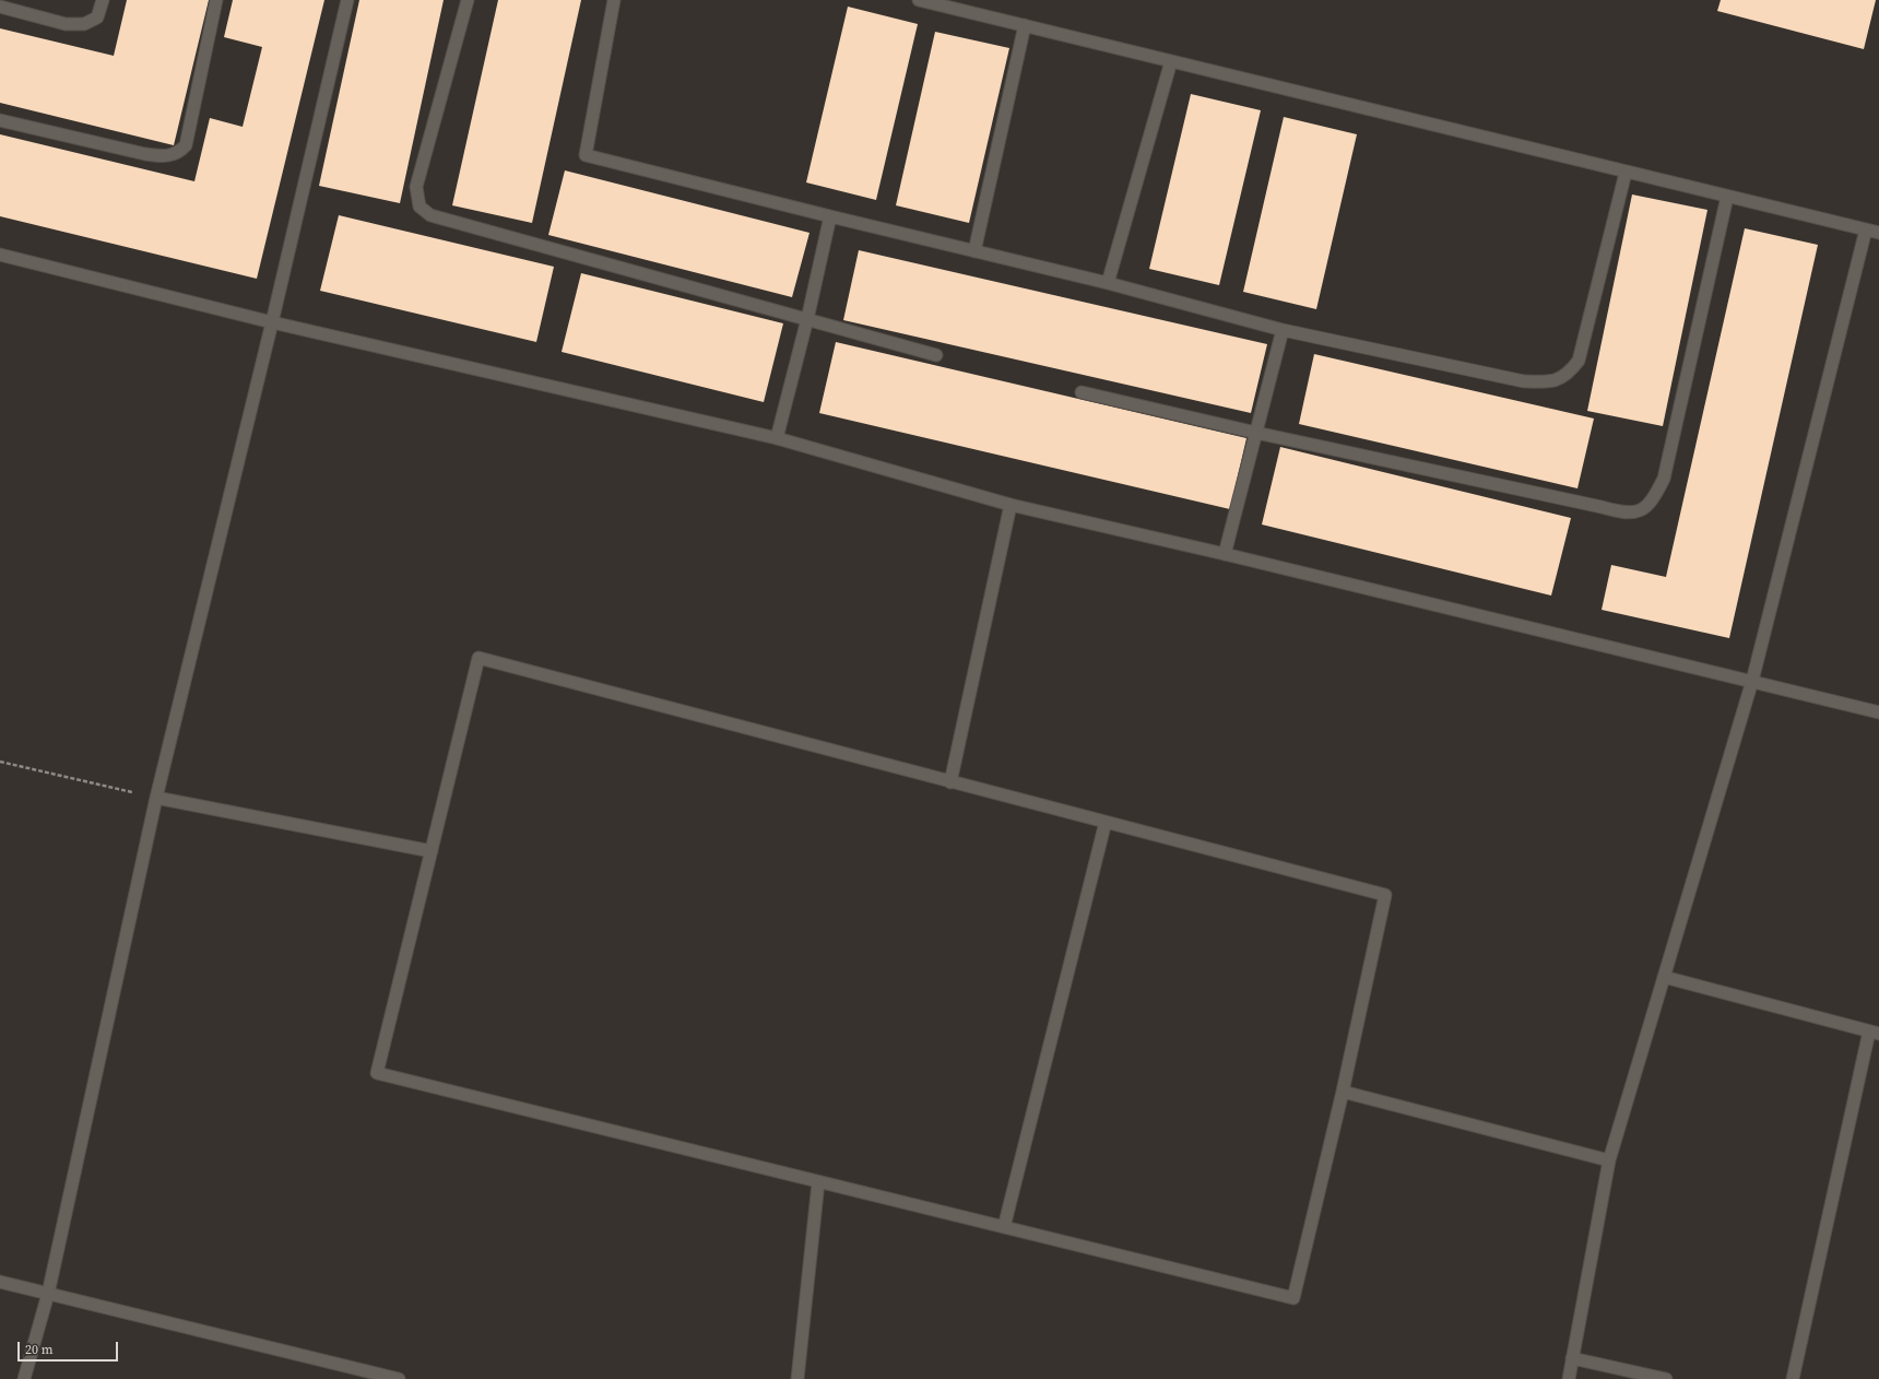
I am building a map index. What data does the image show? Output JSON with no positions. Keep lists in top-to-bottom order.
{
  "scale_bar": "20 m"
}
